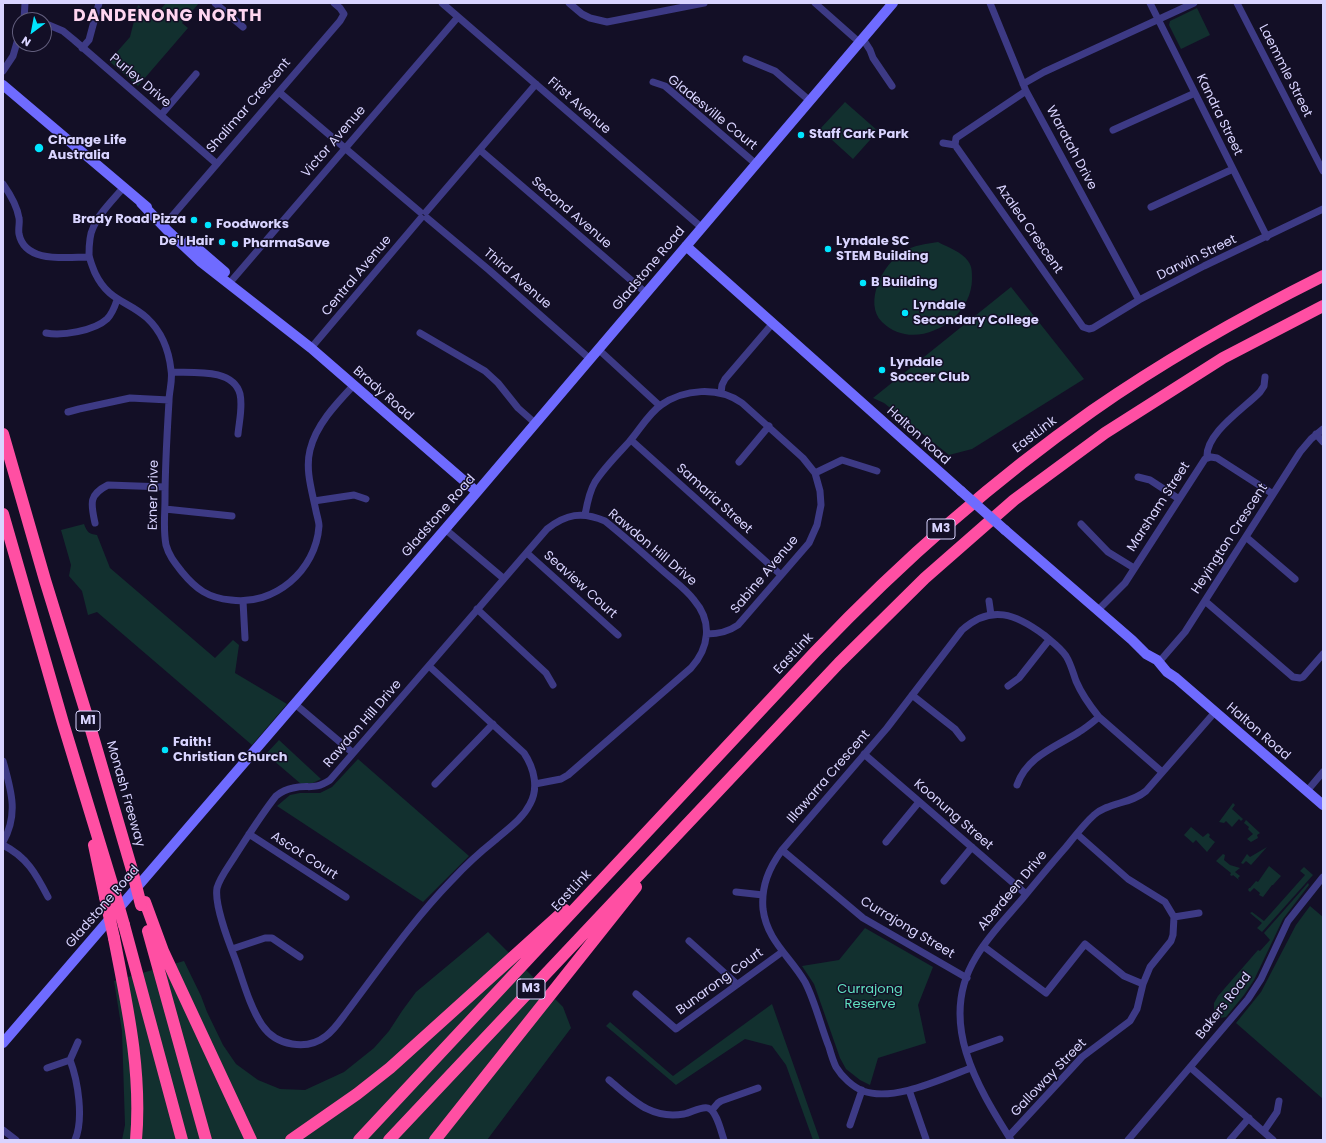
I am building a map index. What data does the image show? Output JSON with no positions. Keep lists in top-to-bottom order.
{
  "streets": {
    "highway": [
      "EastLink",
      "M3",
      "M1",
      "Monash Freeway"
    ],
    "main road": ["Gladstone Road", "Brady Road", "Halton Road"],
    "street": [
      "Laemmle Street",
      "Purley Drive",
      "Shalimar Crescent",
      "First Avenue",
      "Gladesville Court",
      "Kandra Street",
      "Victor Avenue",
      "Waratah Drive",
      "Second Avenue",
      "Azalea Crescent",
      "Darwin Street",
      "Central Avenue",
      "Third Avenue",
      "Exner Drive",
      "Samaria Street",
      "Marsham Street",
      "Heyington Crescent",
      "Rawdon Hill Drive",
      "Sabine Avenue",
      "Seaview Court",
      "Illawarra Crescent",
      "Koonung Street",
      "Ascot Court",
      "Aberdeen Drive",
      "Currajong Street",
      "Bunarong Court",
      "Bakers Road",
      "Galloway Street"
    ]
  },
  "crossings": [
    ["Purley Drive", "Shalimar Crescent"],
    ["Shalimar Crescent", "Third Avenue"],
    ["Shalimar Crescent", "Brady Road"],
    ["First Avenue", "Victor Avenue"],
    ["First Avenue", "Gladstone Road"],
    ["First Avenue", "Central Avenue"],
    ["Gladesville Court", "Gladstone Road"],
    ["Kandra Street", "Darwin Street"],
    ["Victor Avenue", "Third Avenue"],
    ["Victor Avenue", "Brady Road"],
    ["Waratah Drive", "Darwin Street"],
    ["Second Avenue", "Gladstone Road"],
    ["Second Avenue", "Central Avenue"],
    ["Azalea Crescent", "Darwin Street"],
    ["Gladstone Road", "Third Avenue"],
    ["Gladstone Road", "Brady Road"],
    ["Gladstone Road", "Halton Road"],
    ["Central Avenue", "Third Avenue"],
    ["Central Avenue", "Brady Road"],
    ["Brady Road", "Exner Drive"],
    ["Halton Road", "Marsham Street"],
    ["Halton Road", "Heyington Crescent"],
    ["Halton Road", "Aberdeen Drive"],
    ["Samaria Street", "Sabine Avenue"],
    ["Marsham Street", "Heyington Crescent"],
    ["Rawdon Hill Drive", "Sabine Avenue"],
    ["Rawdon Hill Drive", "Seaview Court"],
    ["Rawdon Hill Drive", "Ascot Court"],
    ["Illawarra Crescent", "Koonung Street"],
    ["Illawarra Crescent", "Aberdeen Drive"],
    ["Illawarra Crescent", "Currajong Street"],
    ["Illawarra Crescent", "Bunarong Court"],
    ["Koonung Street", "Aberdeen Drive"],
    ["Aberdeen Drive", "Currajong Street"],
    ["Aberdeen Drive", "Galloway Street"]
  ],
  "districts": ["DANDENONG NORTH"],
  "parks": ["Currajong Reserve"],
  "places": [
    "Staff Cark Park",
    "Change Life Australia",
    "Brady Road Pizza",
    "Foodworks",
    "De'l Hair",
    "PharmaSave",
    "Lyndale SC STEM Building",
    "B Building",
    "Lyndale Secondary College",
    "Lyndale Soccer Club",
    "Faith! Christian Church"
  ],
  "north": "bottom left"
}
